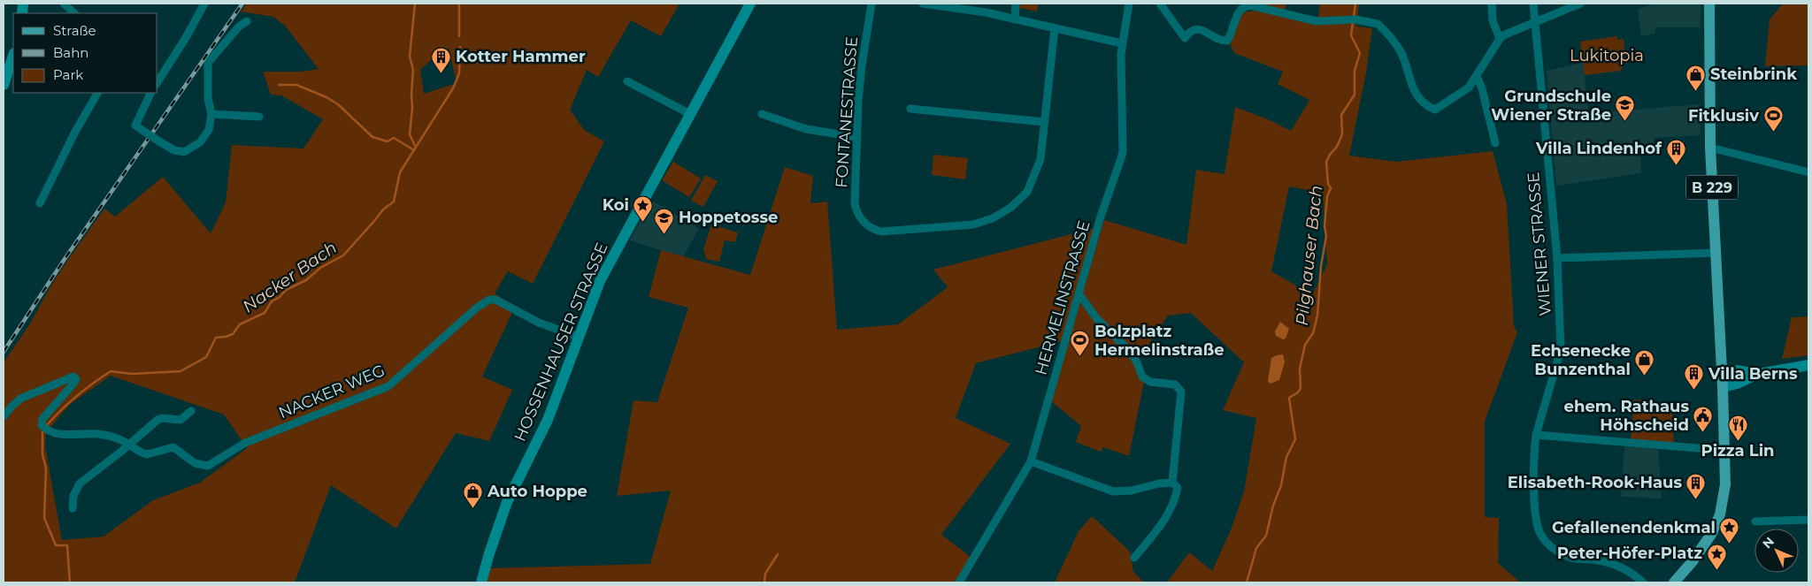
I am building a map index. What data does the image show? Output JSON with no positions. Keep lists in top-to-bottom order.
{
  "streets": {
    "main road": ["B 229"],
    "street": [
      "FONTANESTRASSE",
      "WIENER STRASSE",
      "HERMELINSTRASSE",
      "HOSSENHAUSER STRASSE",
      "NACKER WEG"
    ]
  },
  "crossings": [
    ["HOSSENHAUSER STRASSE", "NACKER WEG"]
  ],
  "water": ["Pilghauser Bach", "Nacker Bach"],
  "parks": ["Lukitopia"],
  "places": {
    "building": [
      "Kotter Hammer",
      "Villa Lindenhof",
      "Villa Berns",
      "Elisabeth-Rook-Haus"
    ],
    "shop": ["Steinbrink", "Echsenecke Bunzenthal", "Auto Hoppe"],
    "school or university": ["Grundschule Wiener Straße", "Hoppetosse"],
    "sports": ["Fitklusiv", "Bolzplatz Hermelinstraße"],
    "place": ["Koi", "Gefallenendenkmal", "Peter-Höfer-Platz"],
    "public building": ["ehem. Rathaus Höhscheid"],
    "restaurant": ["Pizza Lin"]
  },
  "legend": ["Straße", "Bahn", "Park"],
  "north": "top left"
}
